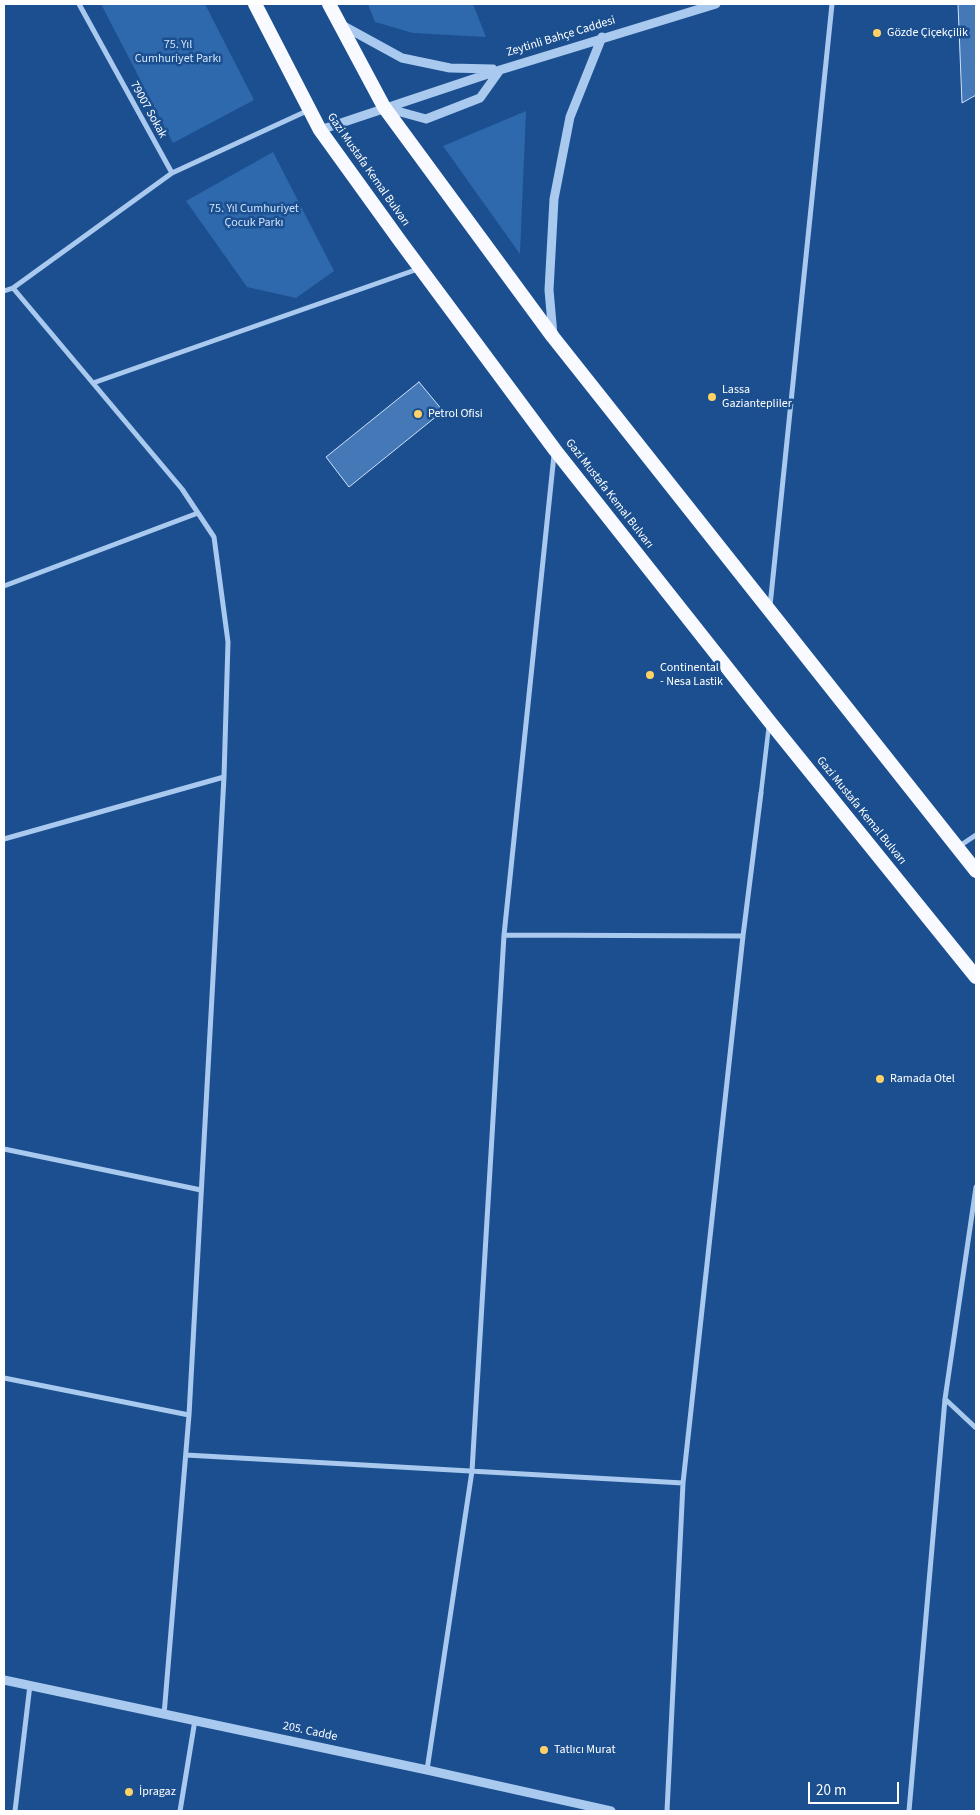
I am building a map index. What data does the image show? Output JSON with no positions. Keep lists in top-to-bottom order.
{
  "streets": {
    "highway": ["Gazi Mustafa Kemal Bulvarı"],
    "street": ["Zeytinli Bahçe Caddesi", "79007 Sokak", "205. Cadde"]
  },
  "crossings": [
    ["Zeytinli Bahçe Caddesi", "Gazi Mustafa Kemal Bulvarı"]
  ],
  "parks": ["75. Yıl Cumhuriyet Parkı", "75. Yıl Cumhuriyet Çocuk Parkı"],
  "places": [
    "Gözde Çiçekçilik",
    "Lassa Gaziantepliler",
    "Petrol Ofisi",
    "Continental - Nesa Lastik",
    "Ramada Otel",
    "Tatlıcı Murat",
    "İpragaz"
  ],
  "scale_bar": "20 m"
}
